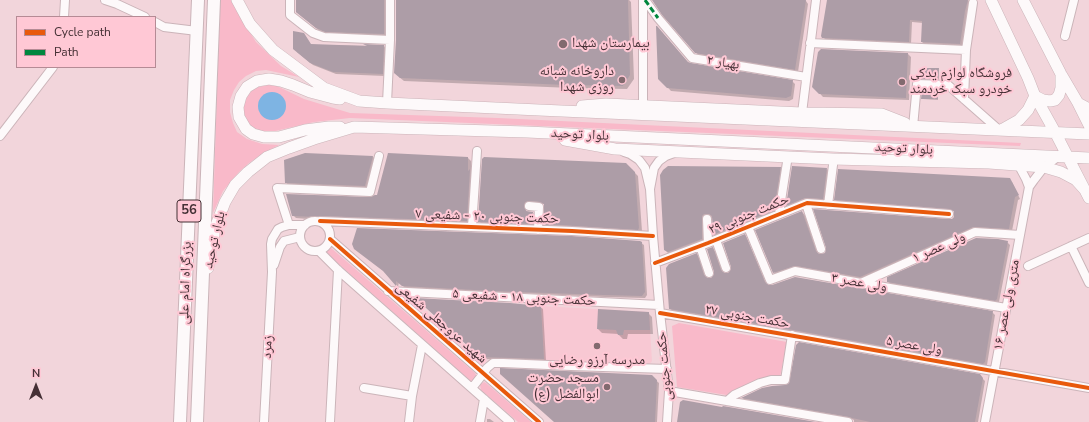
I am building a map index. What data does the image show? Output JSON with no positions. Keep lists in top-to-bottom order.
{
  "streets": {
    "highway": ["56", "بزرگراه امام علی"],
    "main road": ["بلوار توحید"],
    "street": [
      "بهیار ۲",
      "حکمت جنوبی ۲۹",
      "حکمت جنوبی ۲۰ - شفیعی ۷",
      "ولی عصر ۱",
      "ولی عصر ۳",
      "حکمت جنوبی ۱۸ - شفیعی ۵",
      "۱۶ متری ولی عصر",
      "حکمت جنوبی ۲۷",
      "شهید عروجعلی شفیعی",
      "ولی عصر ۵",
      "زمرد",
      "حکمت جنوبی"
    ]
  },
  "crossings": [
    ["بلوار توحید", "بزرگراه امام علی"],
    ["حکمت جنوبی ۲۹", "ولی عصر ۳"],
    ["حکمت جنوبی ۲۹", "حکمت جنوبی"],
    ["حکمت جنوبی ۲۰ - شفیعی ۷", "شهید عروجعلی شفیعی"],
    ["حکمت جنوبی ۲۰ - شفیعی ۷", "زمرد"],
    ["حکمت جنوبی ۲۰ - شفیعی ۷", "حکمت جنوبی"],
    ["ولی عصر ۱", "ولی عصر ۳"],
    ["ولی عصر ۱", "۱۶ متری ولی عصر"],
    ["ولی عصر ۳", "۱۶ متری ولی عصر"],
    ["حکمت جنوبی ۱۸ - شفیعی ۵", "حکمت جنوبی ۲۷"],
    ["حکمت جنوبی ۱۸ - شفیعی ۵", "شهید عروجعلی شفیعی"],
    ["حکمت جنوبی ۱۸ - شفیعی ۵", "حکمت جنوبی"],
    ["۱۶ متری ولی عصر", "ولی عصر ۵"],
    ["حکمت جنوبی ۲۷", "ولی عصر ۵"],
    ["حکمت جنوبی ۲۷", "حکمت جنوبی"],
    ["شهید عروجعلی شفیعی", "زمرد"]
  ],
  "places": [
    "بیمارستان شهدا",
    "داروخانه شبانه روزی شهدا",
    "فروشگاه لوازم یدکی خودرو سبک خردمند",
    "مدرسه آرزو رضایی",
    "مسجد حضرت ابوالفضل (ع)"
  ],
  "legend": ["Cycle path", "Path"],
  "north": "top"
}
